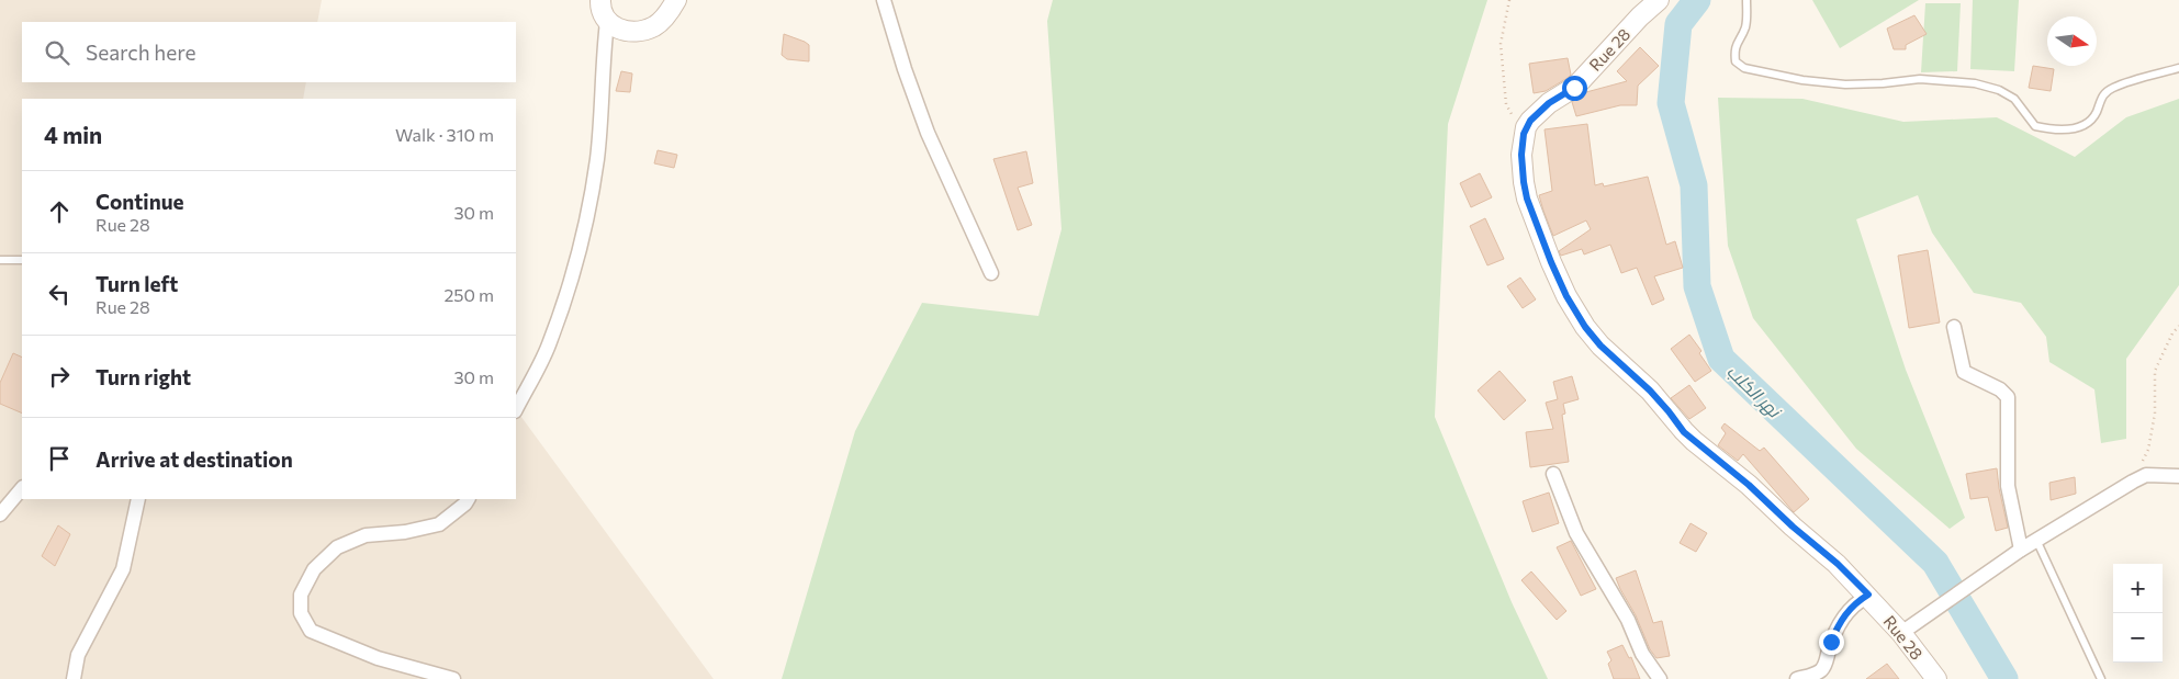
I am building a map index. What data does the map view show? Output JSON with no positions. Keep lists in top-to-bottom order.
{
  "streets": {
    "street": ["Rue 28"]
  },
  "water": ["نهر الكلب"],
  "north": "right",
  "page": {
    "search": "Search here",
    "heading": ["4 min", "Walk · 310 m"],
    "list": [
      ["Continue", "Rue 28", "30 m"],
      ["Turn left", "Rue 28", "250 m"],
      ["Turn right", "30 m"],
      "Arrive at destination"
    ],
    "map_buttons": ["+", "−"]
  }
}
